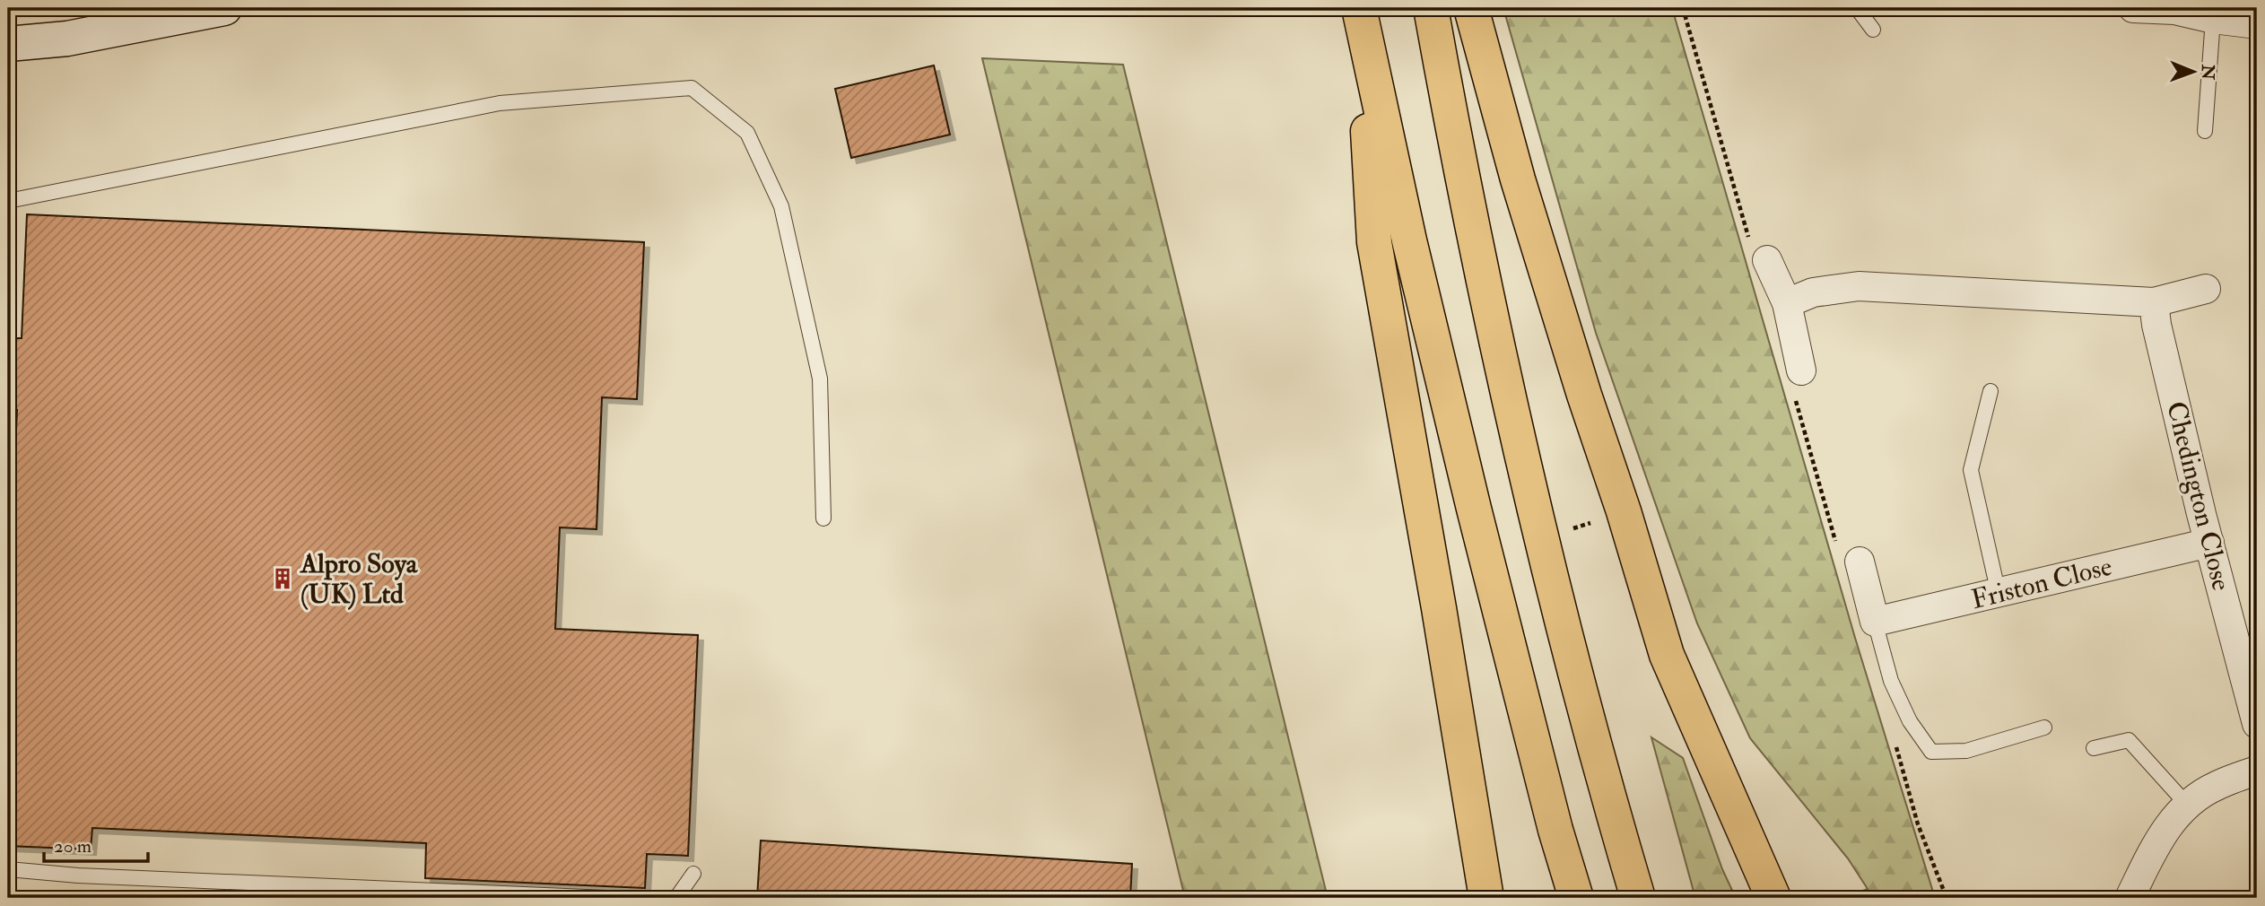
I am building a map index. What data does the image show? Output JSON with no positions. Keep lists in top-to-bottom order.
{
  "streets": {
    "street": ["Chedington Close", "Friston Close"]
  },
  "crossings": [
    ["Chedington Close", "Friston Close"]
  ],
  "places": {
    "building": ["Alpro Soya (UK) Ltd"]
  },
  "scale_bar": "20 m",
  "north": "right"
}
